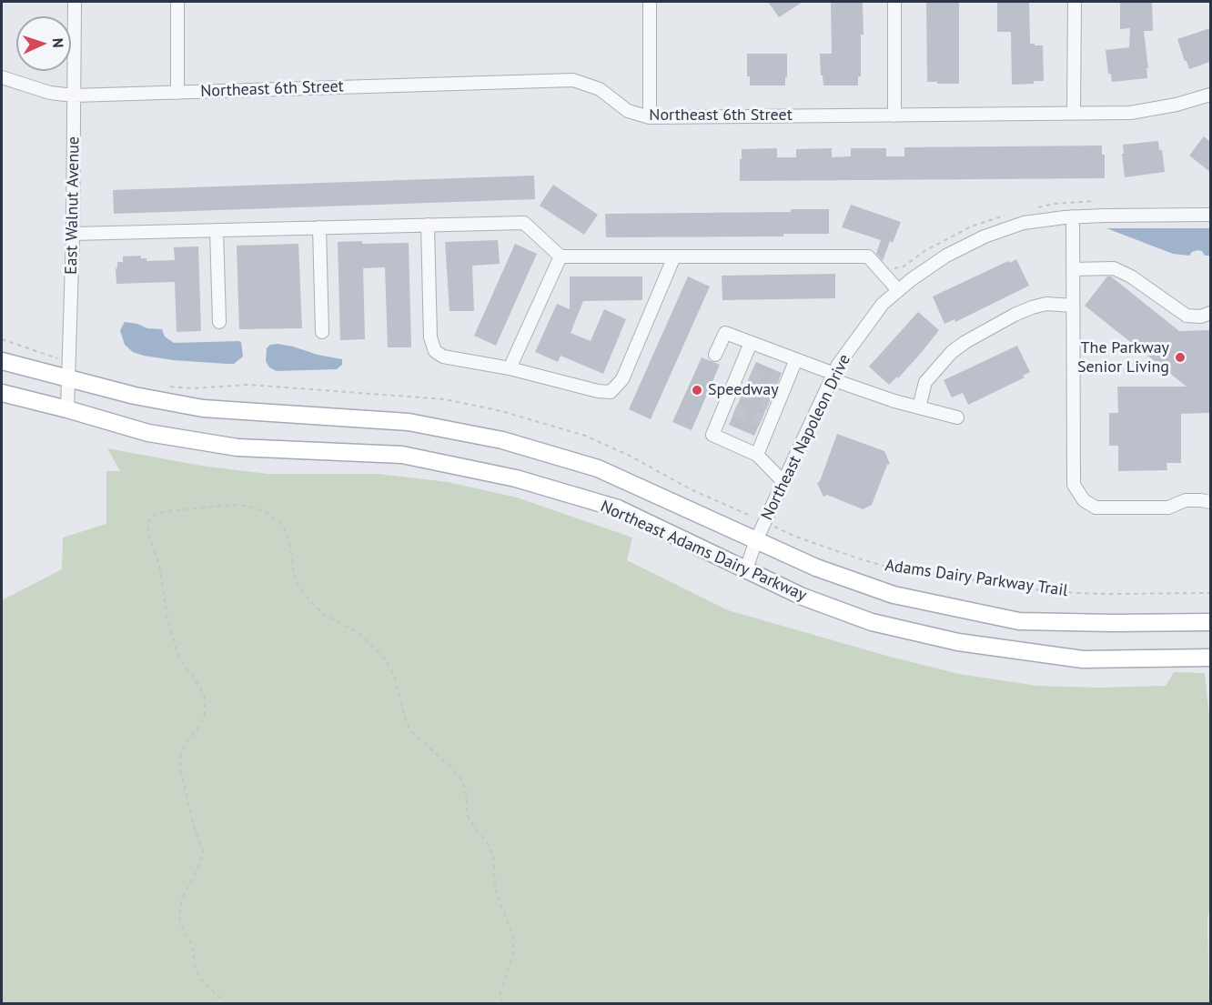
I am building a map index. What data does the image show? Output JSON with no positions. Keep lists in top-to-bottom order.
{
  "streets": {
    "main road": ["Northeast Adams Dairy Parkway"],
    "street": ["Northeast 6th Street", "East Walnut Avenue", "Northeast Napoleon Drive"],
    "path": ["Adams Dairy Parkway Trail"]
  },
  "crossings": [
    ["Northeast 6th Street", "East Walnut Avenue"],
    ["East Walnut Avenue", "Northeast Adams Dairy Parkway"],
    ["Northeast Napoleon Drive", "Northeast Adams Dairy Parkway"]
  ],
  "places": ["The Parkway Senior Living", "Speedway"],
  "north": "right"
}
